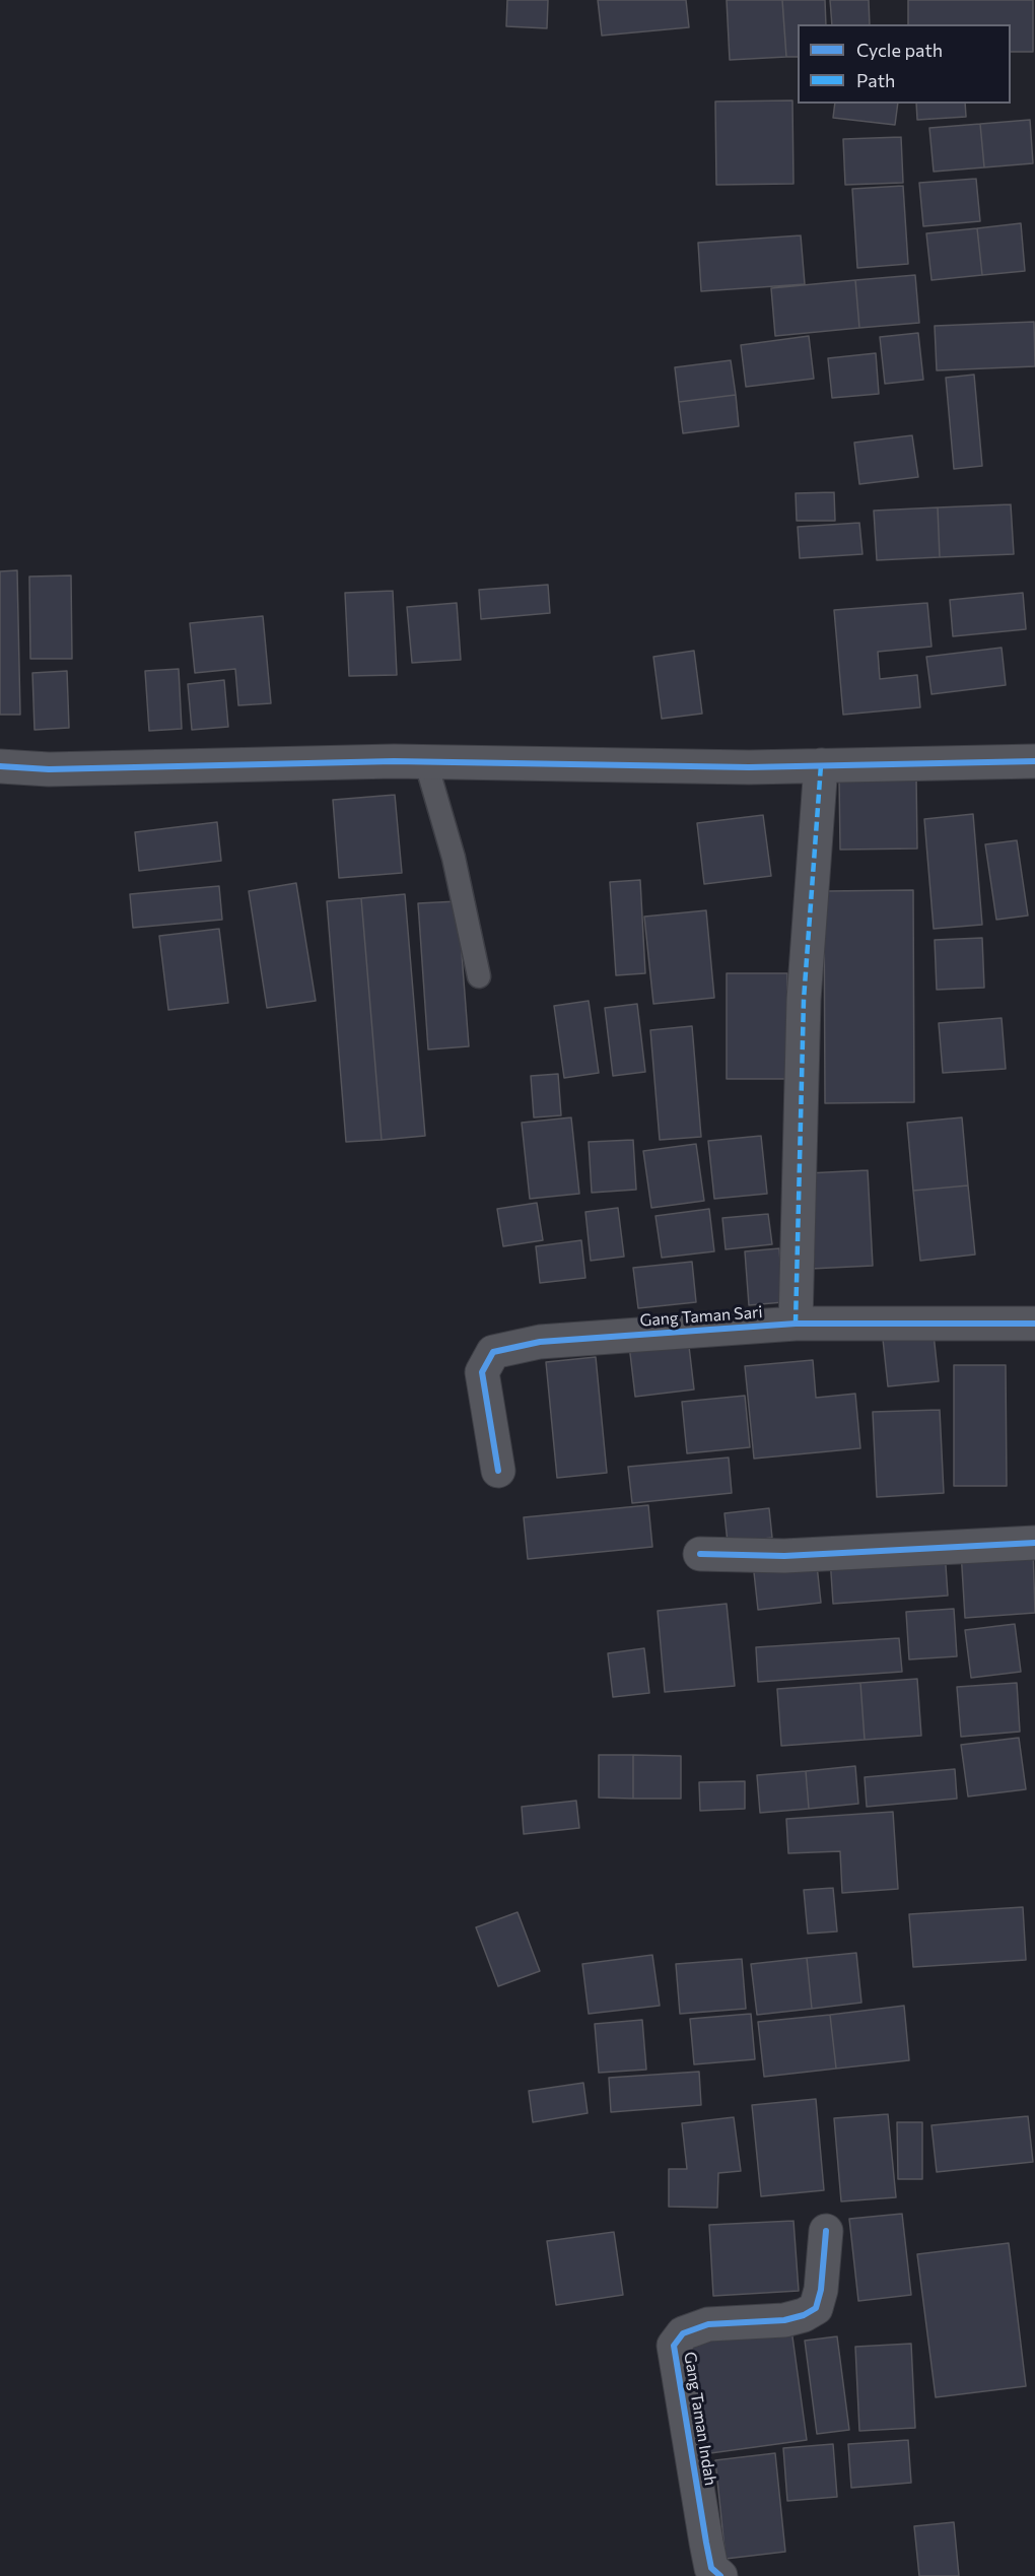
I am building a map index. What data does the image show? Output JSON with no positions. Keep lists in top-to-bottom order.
{
  "streets": {
    "street": ["Gang Taman Sari", "Gang Taman Indah"]
  },
  "legend": ["Cycle path", "Path"]
}
